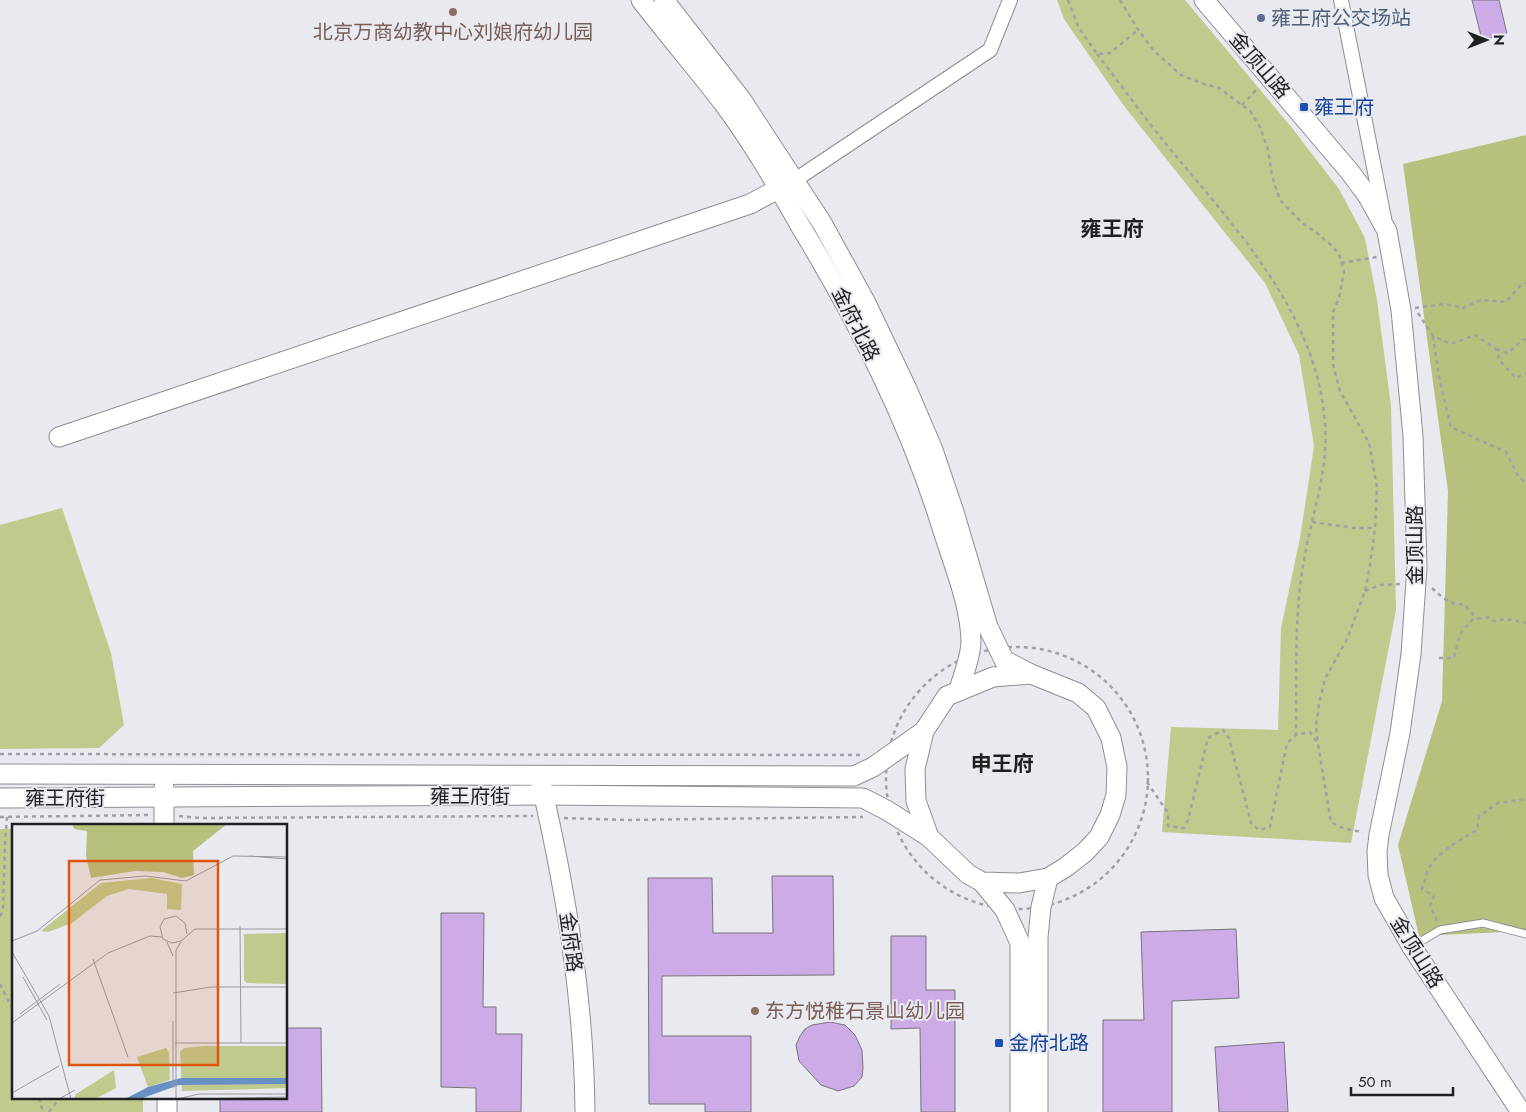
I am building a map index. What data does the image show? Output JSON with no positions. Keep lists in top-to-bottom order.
{
  "streets": {
    "main road": [
      "金顶山路",
      "金府北路",
      "雍王府街",
      "金府路"
    ]
  },
  "crossings": [
    ["雍王府街", "金府路"]
  ],
  "districts": ["雍王府", "申王府"],
  "places": {
    "other": ["北京万商幼教中心刘娘府幼儿园", "雍王府公交场站", "东方悦稚石景山幼儿园"],
    "transit": ["雍王府", "金府北路"]
  },
  "scale_bar": "50 m",
  "north": "right"
}
